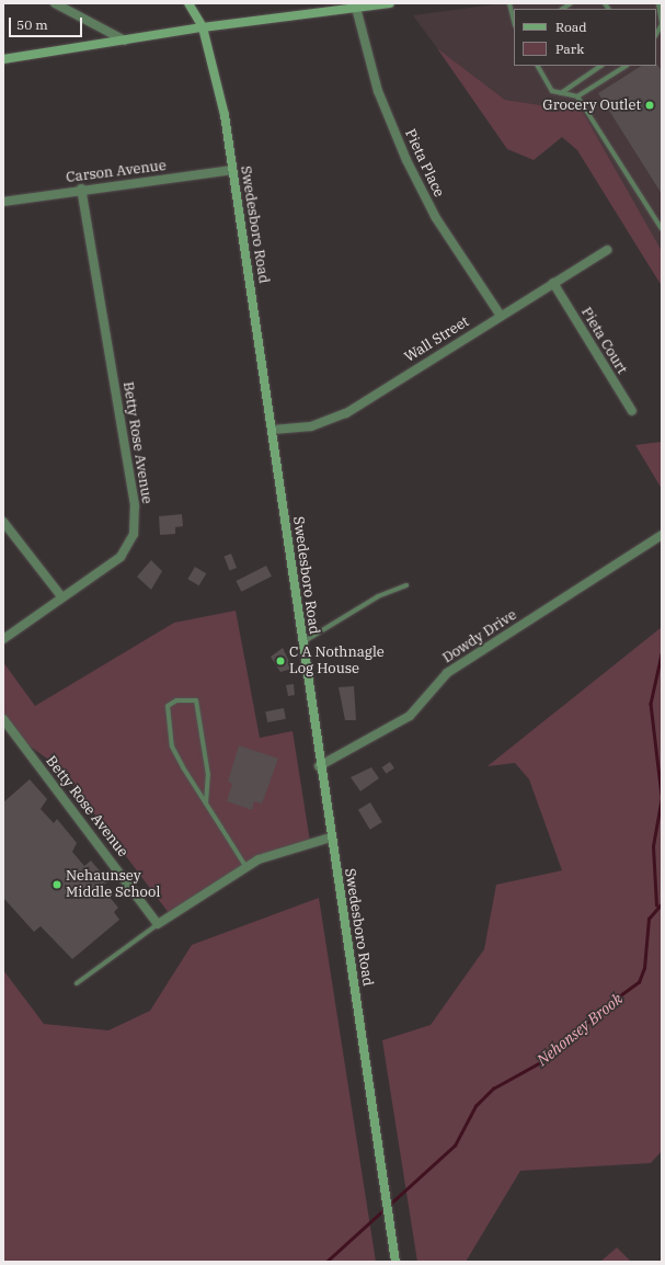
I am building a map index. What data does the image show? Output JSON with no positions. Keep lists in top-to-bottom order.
{
  "streets": {
    "main road": ["Swedesboro Road"],
    "street": [
      "Pieta Place",
      "Carson Avenue",
      "Wall Street",
      "Pieta Court",
      "Betty Rose Avenue",
      "Dowdy Drive"
    ]
  },
  "crossings": [
    ["Pieta Place", "Wall Street"],
    ["Carson Avenue", "Swedesboro Road"],
    ["Carson Avenue", "Betty Rose Avenue"],
    ["Swedesboro Road", "Wall Street"],
    ["Swedesboro Road", "Dowdy Drive"],
    ["Wall Street", "Pieta Court"]
  ],
  "water": ["Nehonsey Brook"],
  "places": ["Grocery Outlet", "C A Nothnagle Log House", "Nehaunsey Middle School"],
  "legend": ["Road", "Park"],
  "scale_bar": "50 m"
}
